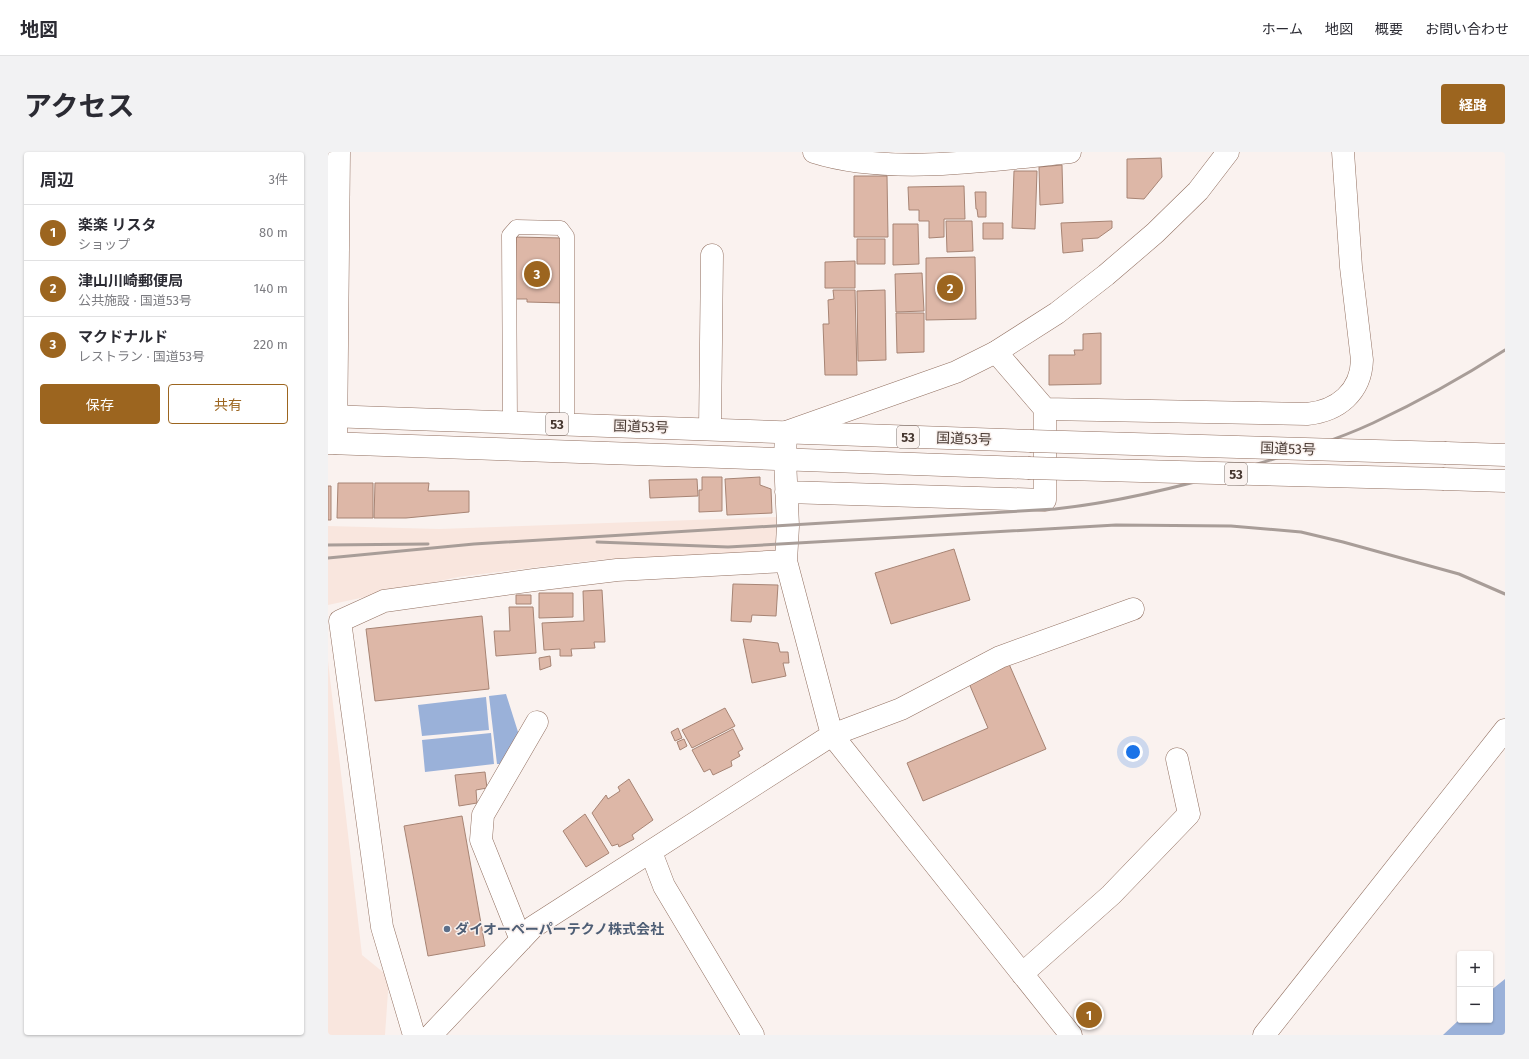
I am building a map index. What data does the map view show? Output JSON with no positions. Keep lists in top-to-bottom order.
{
  "streets": {
    "main road": ["53", "国道53号"]
  },
  "places": ["ダイオーペーパーテクノ株式会社"],
  "page": {
    "header": "地図",
    "nav": [
      "ホーム",
      "地図",
      "概要",
      "お問い合わせ"
    ],
    "title": "アクセス",
    "buttons": [
      "経路",
      ["保存", "共有"]
    ],
    "heading": ["周辺", "3件"],
    "list": [
      {
        "mark": "1",
        "name": "楽楽 リスタ",
        "note": "ショップ",
        "value": "80 m"
      },
      {
        "mark": "2",
        "name": "津山川崎郵便局",
        "note": "公共施設 · 国道53号",
        "value": "140 m"
      },
      {
        "mark": "3",
        "name": "マクドナルド",
        "note": "レストラン · 国道53号",
        "value": "220 m"
      }
    ],
    "pins": ["3", "2", "1"],
    "map_buttons": ["+", "−"]
  }
}
